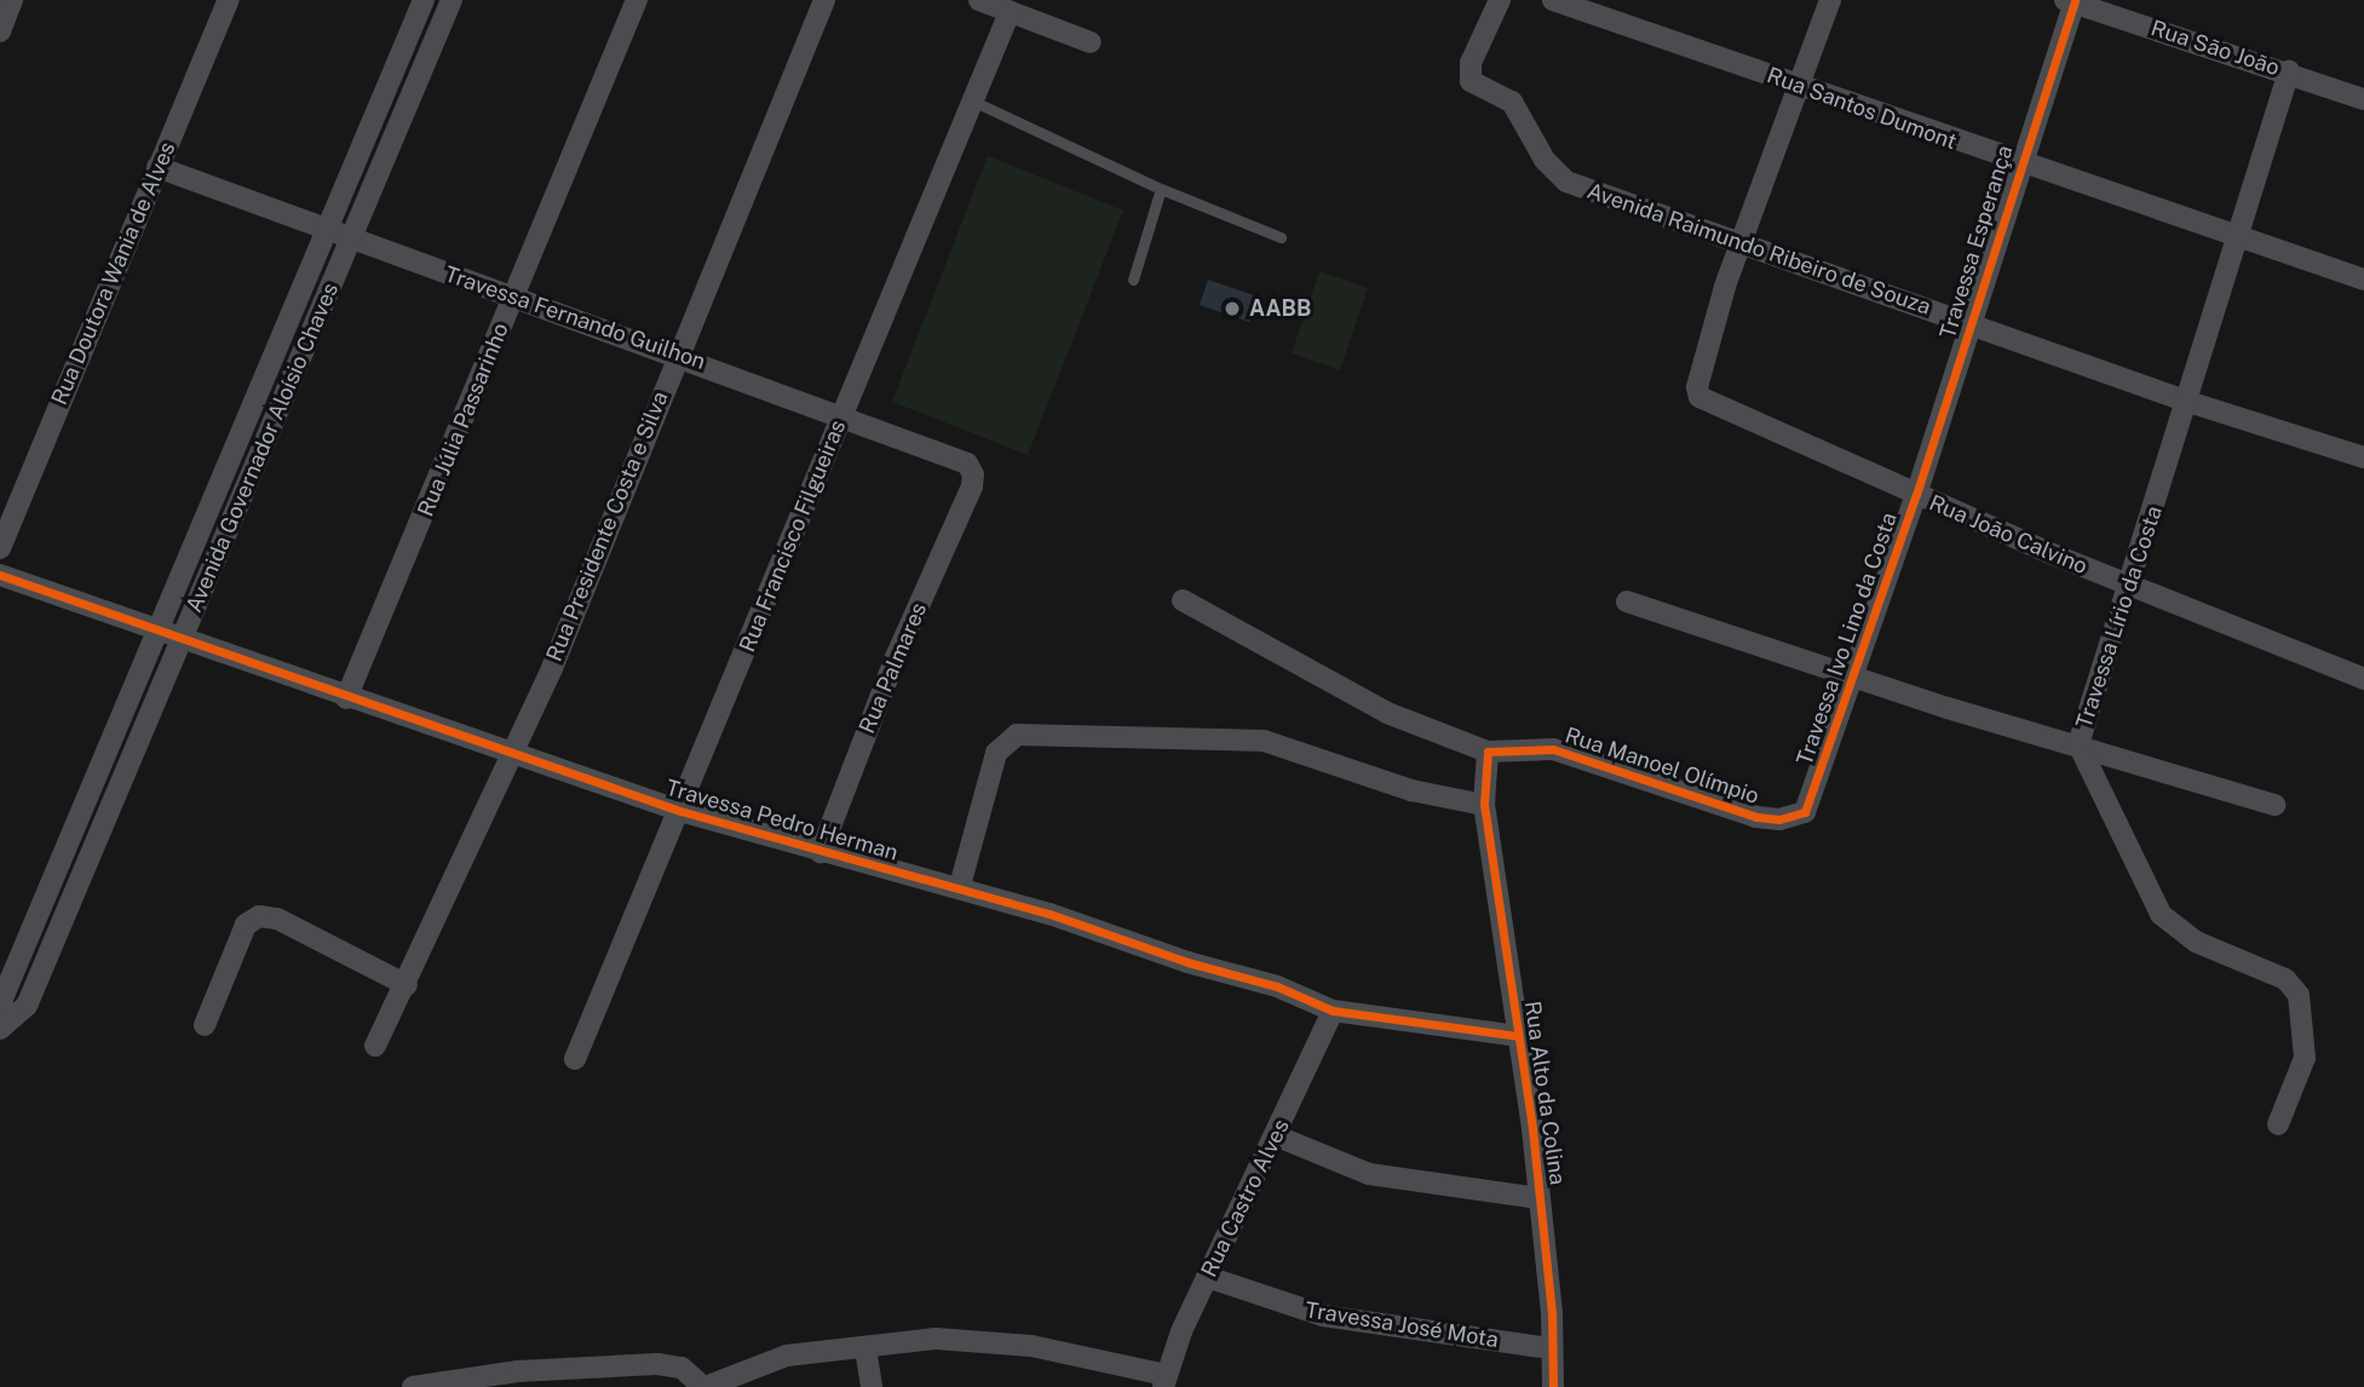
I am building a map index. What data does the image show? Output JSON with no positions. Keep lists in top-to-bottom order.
{
  "streets": {
    "street": [
      "Rua São João",
      "Rua Santos Dumont",
      "Travessa Esperança",
      "Avenida Raimundo Ribeiro de Souza",
      "Rua Doutora Wania de Alves",
      "Travessa Fernando Guilhon",
      "Rua Júlia Passarinho",
      "Avenida Governador Aloísio Chaves",
      "Rua Presidente Costa e Silva",
      "Rua João Calvino",
      "Rua Francisco Filgueiras",
      "Travessa Lírio da Costa",
      "Travessa Ivo Lino da Costa",
      "Rua Palmares",
      "Rua Manoel Olímpio",
      "Travessa Pedro Herman",
      "Rua Alto da Colina",
      "Rua Castro Alves",
      "Travessa José Mota"
    ]
  },
  "crossings": [
    ["Rua São João", "Travessa Esperança"],
    ["Rua São João", "Travessa Lírio da Costa"],
    ["Rua Santos Dumont", "Travessa Esperança"],
    ["Rua Santos Dumont", "Travessa Lírio da Costa"],
    ["Travessa Esperança", "Avenida Raimundo Ribeiro de Souza"],
    ["Travessa Esperança", "Rua João Calvino"],
    ["Travessa Esperança", "Travessa Ivo Lino da Costa"],
    ["Avenida Raimundo Ribeiro de Souza", "Rua João Calvino"],
    ["Avenida Raimundo Ribeiro de Souza", "Travessa Lírio da Costa"],
    ["Rua Doutora Wania de Alves", "Travessa Fernando Guilhon"],
    ["Travessa Fernando Guilhon", "Rua Júlia Passarinho"],
    ["Travessa Fernando Guilhon", "Avenida Governador Aloísio Chaves"],
    ["Travessa Fernando Guilhon", "Rua Presidente Costa e Silva"],
    ["Travessa Fernando Guilhon", "Rua Francisco Filgueiras"],
    ["Travessa Fernando Guilhon", "Rua Palmares"],
    ["Rua Júlia Passarinho", "Travessa Pedro Herman"],
    ["Avenida Governador Aloísio Chaves", "Travessa Pedro Herman"],
    ["Rua Presidente Costa e Silva", "Travessa Pedro Herman"],
    ["Rua João Calvino", "Travessa Lírio da Costa"],
    ["Rua João Calvino", "Travessa Ivo Lino da Costa"],
    ["Rua Francisco Filgueiras", "Travessa Pedro Herman"],
    ["Travessa Ivo Lino da Costa", "Rua Manoel Olímpio"],
    ["Rua Palmares", "Travessa Pedro Herman"],
    ["Travessa Pedro Herman", "Rua Alto da Colina"],
    ["Travessa Pedro Herman", "Rua Castro Alves"],
    ["Rua Alto da Colina", "Travessa José Mota"],
    ["Rua Castro Alves", "Travessa José Mota"]
  ],
  "places": ["AABB"]
}
